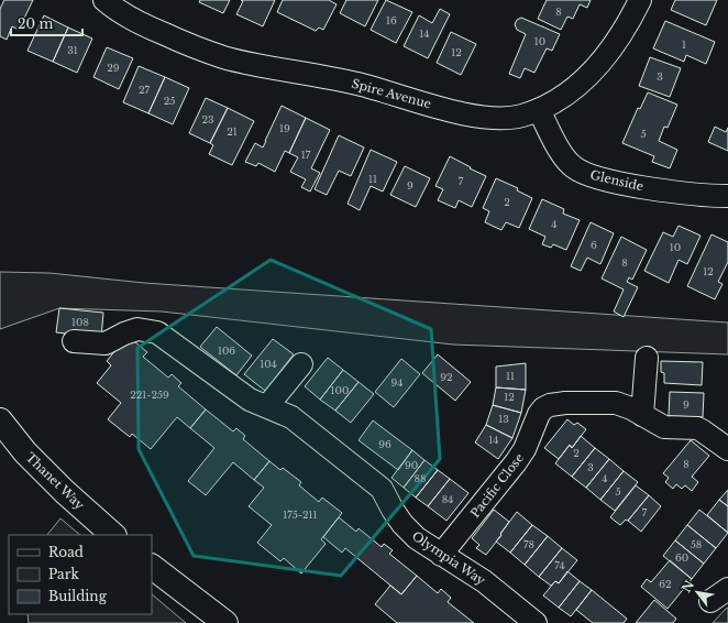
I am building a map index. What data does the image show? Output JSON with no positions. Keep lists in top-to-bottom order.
{
  "streets": {
    "main road": ["Thanet Way"],
    "street": [
      "Spire Avenue",
      "Glenside",
      "Pacific Close",
      "Olympia Way"
    ]
  },
  "crossings": [
    ["Spire Avenue", "Glenside"],
    ["Pacific Close", "Olympia Way"]
  ],
  "house_numbers": [
    "8",
    "16",
    "14",
    "10",
    "1",
    "31",
    "12",
    "29",
    "3",
    "27",
    "25",
    "23",
    "19",
    "21",
    "5",
    "17",
    "11",
    "7",
    "9",
    "2",
    "4",
    "6",
    "10",
    "8",
    "12",
    "108",
    "106",
    "104",
    "11",
    "92",
    "94",
    "100",
    "221-259",
    "12",
    "9",
    "13",
    "14",
    "96",
    "2",
    "8",
    "90",
    "3",
    "88",
    "4",
    "5",
    "84",
    "7",
    "175-211",
    "78",
    "58",
    "60",
    "74",
    "62"
  ],
  "legend": ["Road", "Park", "Building"],
  "scale_bar": "20 m",
  "north": "top left"
}
